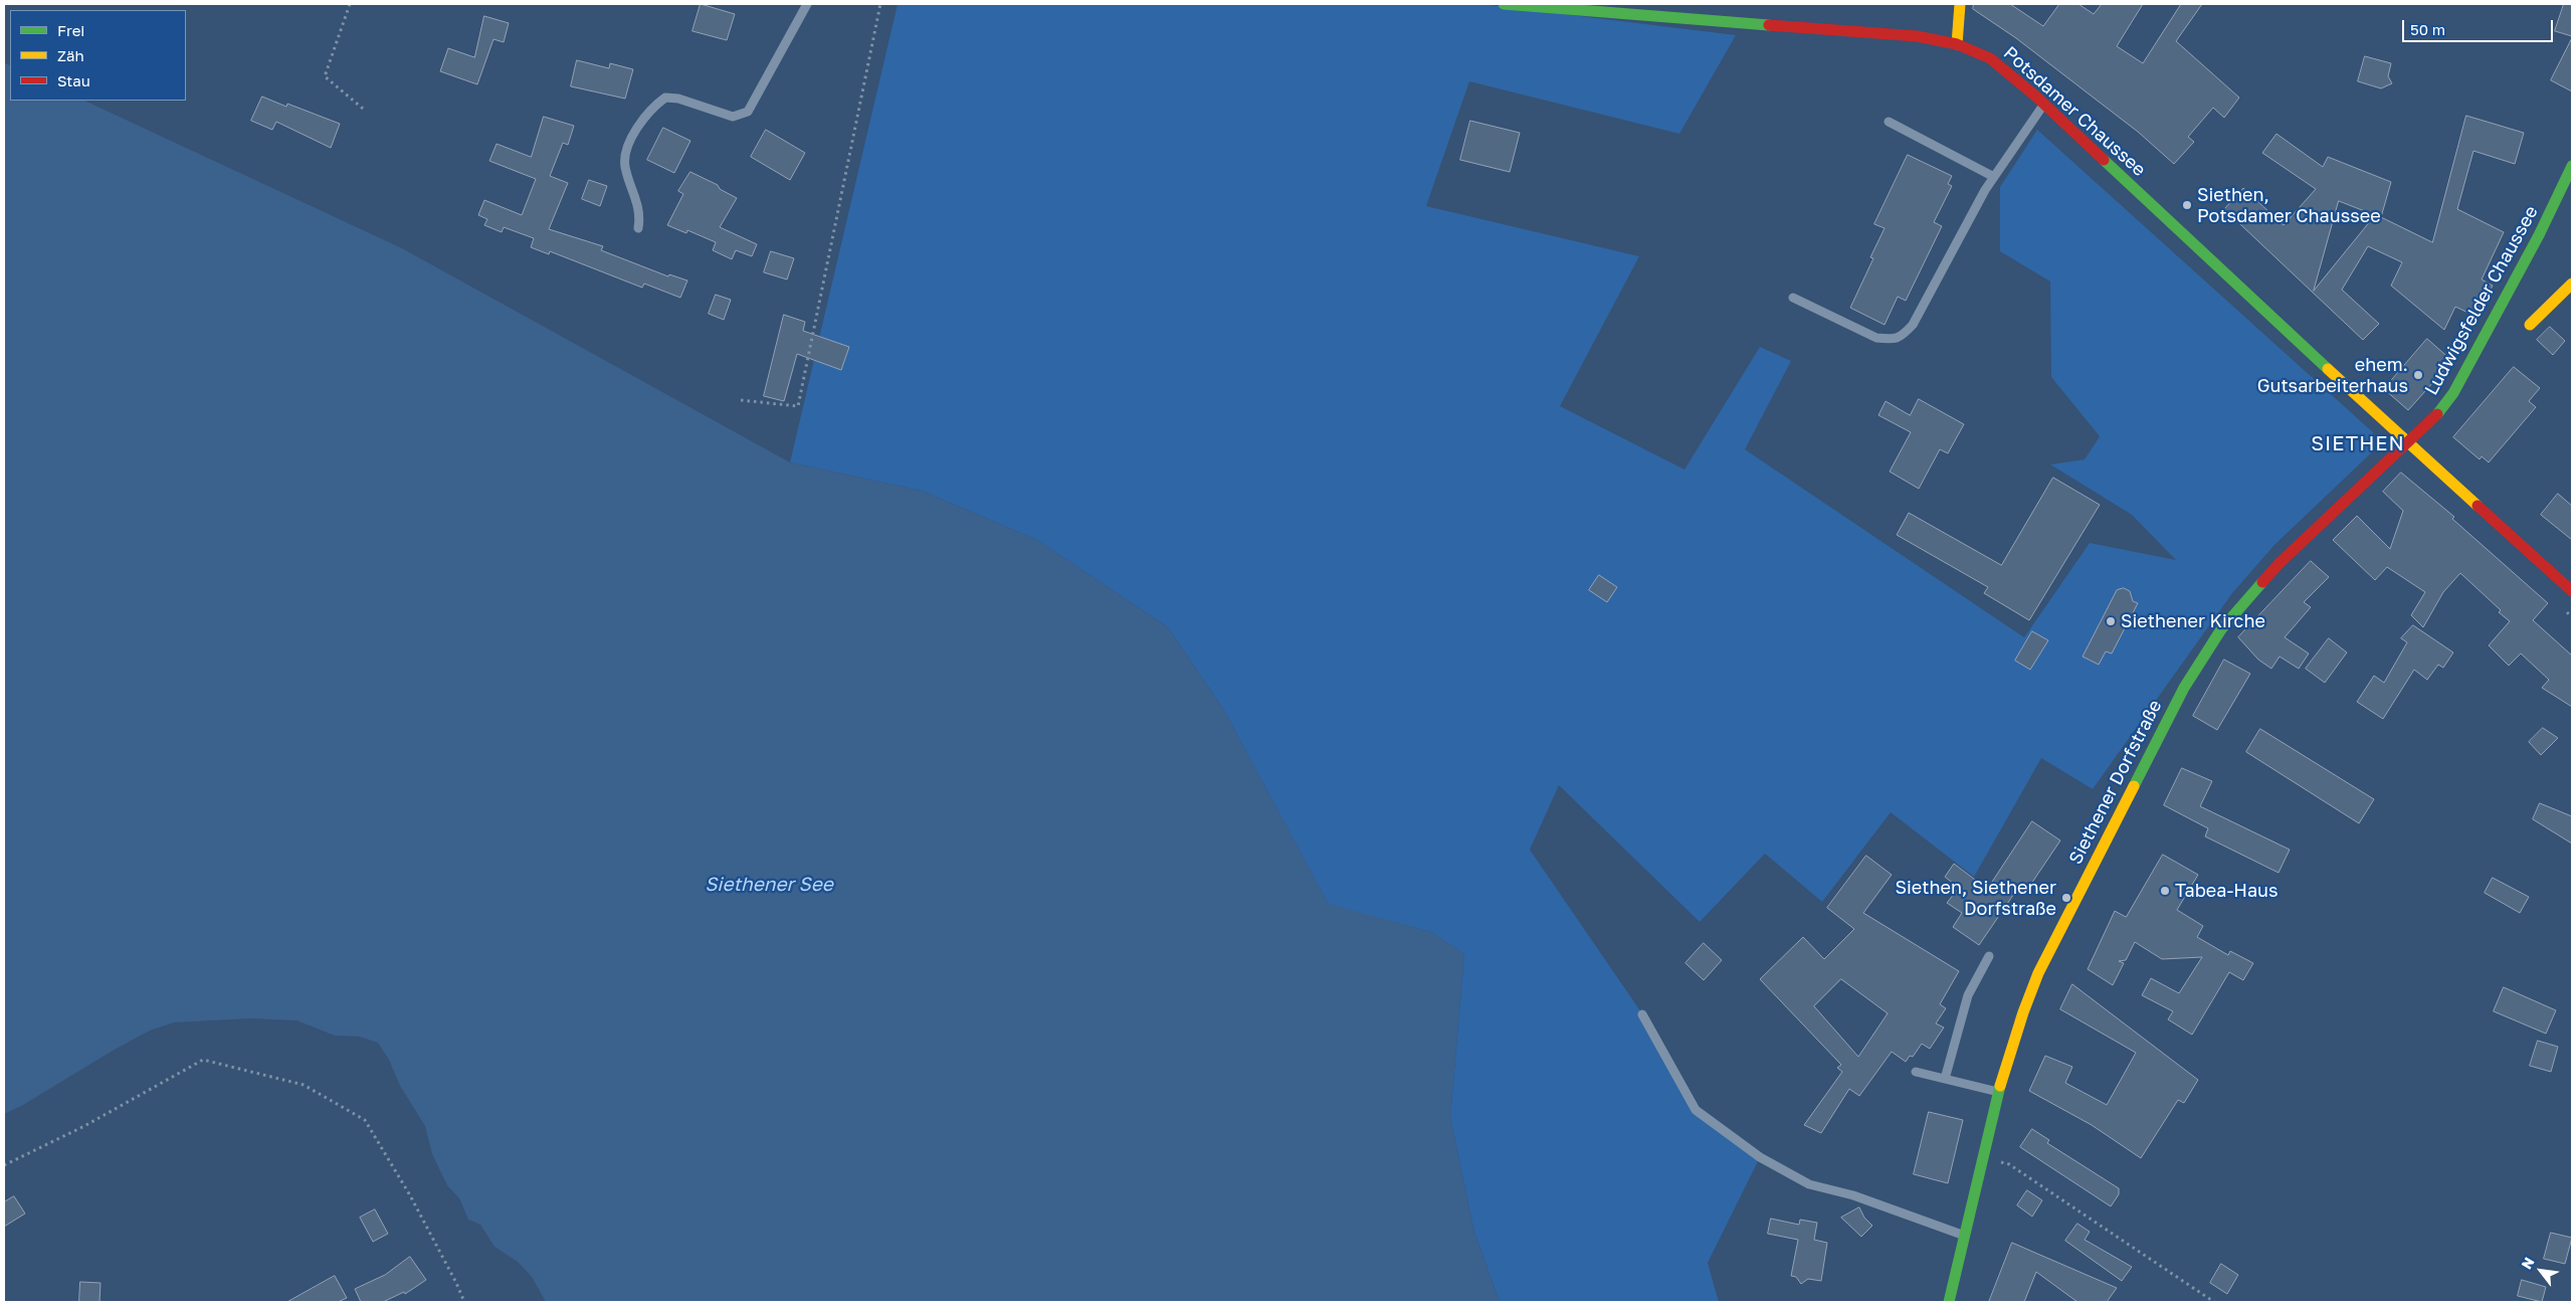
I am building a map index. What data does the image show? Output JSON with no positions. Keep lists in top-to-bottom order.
{
  "streets": {
    "main road": ["Potsdamer Chaussee", "Ludwigsfelder Chaussee", "Siethener Dorfstraße"]
  },
  "crossings": [
    ["Potsdamer Chaussee", "Ludwigsfelder Chaussee"],
    ["Potsdamer Chaussee", "Siethener Dorfstraße"],
    ["Ludwigsfelder Chaussee", "Siethener Dorfstraße"]
  ],
  "districts": ["SIETHEN"],
  "water": ["Siethener See"],
  "places": [
    "Siethen, Potsdamer Chaussee",
    "ehem. Gutsarbeiterhaus",
    "Siethener Kirche",
    "Tabea-Haus",
    "Siethen, Siethener Dorfstraße"
  ],
  "legend": ["Frei", "Zäh", "Stau"],
  "scale_bar": "50 m",
  "north": "top left"
}
